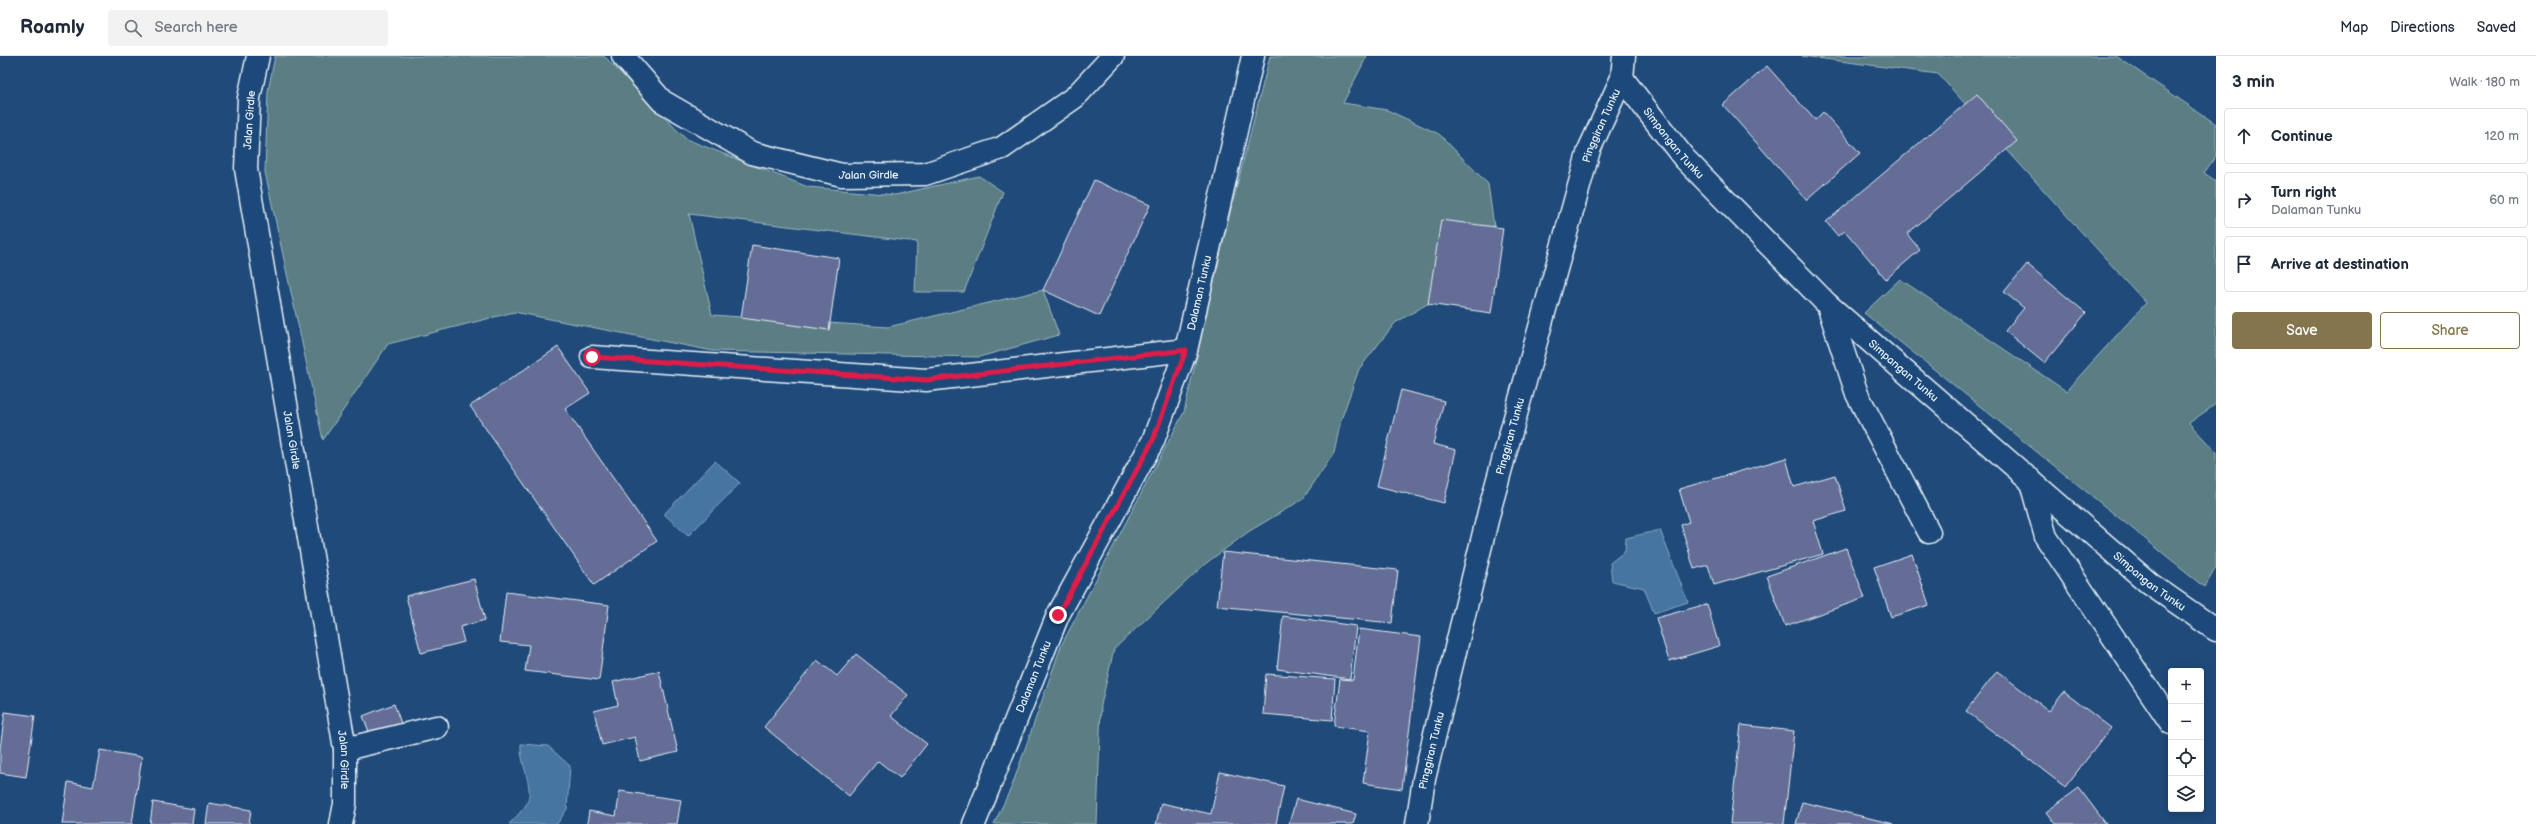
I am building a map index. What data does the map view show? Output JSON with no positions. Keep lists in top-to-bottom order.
{
  "streets": {
    "street": [
      "Jalan Girdle",
      "Pinggiran Tunku",
      "Simpangan Tunku",
      "Dalaman Tunku"
    ]
  },
  "crossings": [
    ["Pinggiran Tunku", "Simpangan Tunku"]
  ],
  "page": {
    "header": "Roamly",
    "search": "Search here",
    "nav": ["Map", "Directions", "Saved"],
    "heading": ["3 min", "Walk · 180 m"],
    "list": [
      ["Continue", "120 m"],
      ["Turn right", "Dalaman Tunku", "60 m"],
      "Arrive at destination"
    ],
    "buttons": ["Save", "Share"],
    "map_buttons": ["+", "−"]
  }
}
